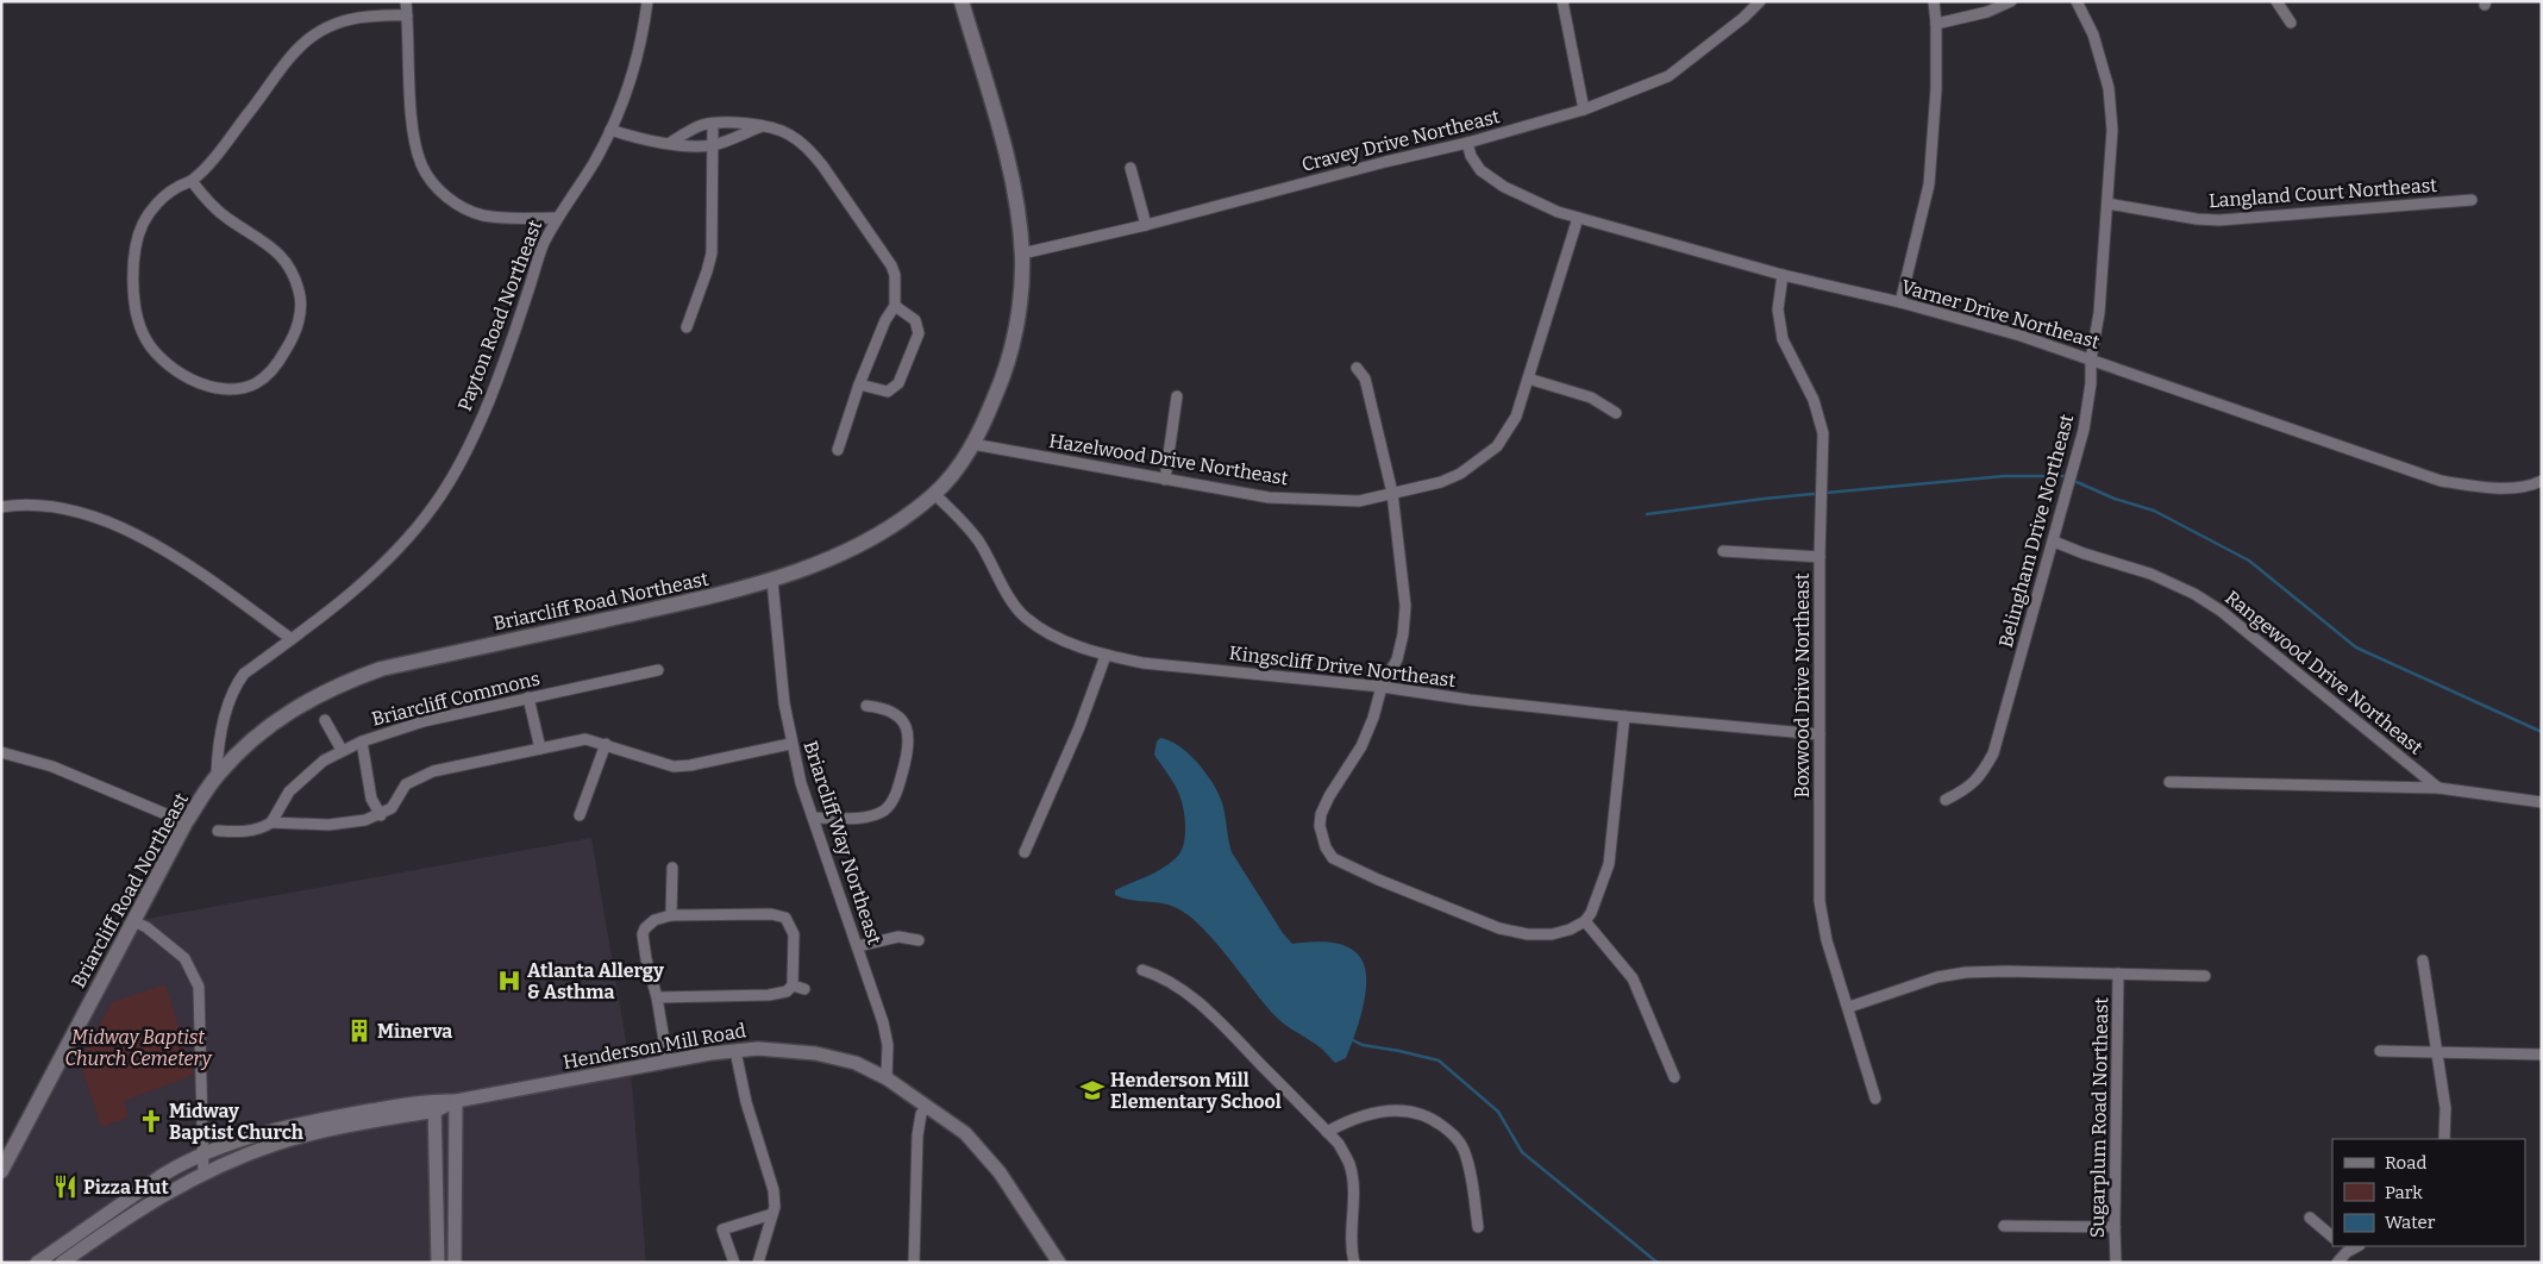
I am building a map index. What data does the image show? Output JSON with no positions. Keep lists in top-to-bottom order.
{
  "streets": {
    "main road": ["Briarcliff Road Northeast"],
    "street": [
      "Cravey Drive Northeast",
      "Langland Court Northeast",
      "Varner Drive Northeast",
      "Payton Road Northeast",
      "Hazelwood Drive Northeast",
      "Belingham Drive Northeast",
      "Kingscliff Drive Northeast",
      "Rangewood Drive Northeast",
      "Boxwood Drive Northeast",
      "Briarcliff Commons",
      "Briarcliff Way Northeast",
      "Henderson Mill Road",
      "Sugarplum Road Northeast"
    ]
  },
  "crossings": [
    ["Cravey Drive Northeast", "Varner Drive Northeast"],
    ["Cravey Drive Northeast", "Briarcliff Road Northeast"],
    ["Langland Court Northeast", "Belingham Drive Northeast"],
    ["Varner Drive Northeast", "Hazelwood Drive Northeast"],
    ["Varner Drive Northeast", "Belingham Drive Northeast"],
    ["Varner Drive Northeast", "Boxwood Drive Northeast"],
    ["Payton Road Northeast", "Briarcliff Road Northeast"],
    ["Hazelwood Drive Northeast", "Briarcliff Road Northeast"],
    ["Belingham Drive Northeast", "Rangewood Drive Northeast"],
    ["Briarcliff Road Northeast", "Kingscliff Drive Northeast"],
    ["Briarcliff Road Northeast", "Briarcliff Way Northeast"],
    ["Kingscliff Drive Northeast", "Boxwood Drive Northeast"],
    ["Briarcliff Way Northeast", "Henderson Mill Road"]
  ],
  "parks": ["Midway Baptist Church Cemetery"],
  "places": {
    "hospital": ["Atlanta Allergy & Asthma"],
    "building": ["Minerva"],
    "school or university": ["Henderson Mill Elementary School"],
    "church": ["Midway Baptist Church"],
    "restaurant": ["Pizza Hut"]
  },
  "legend": ["Road", "Park", "Water"]
}
